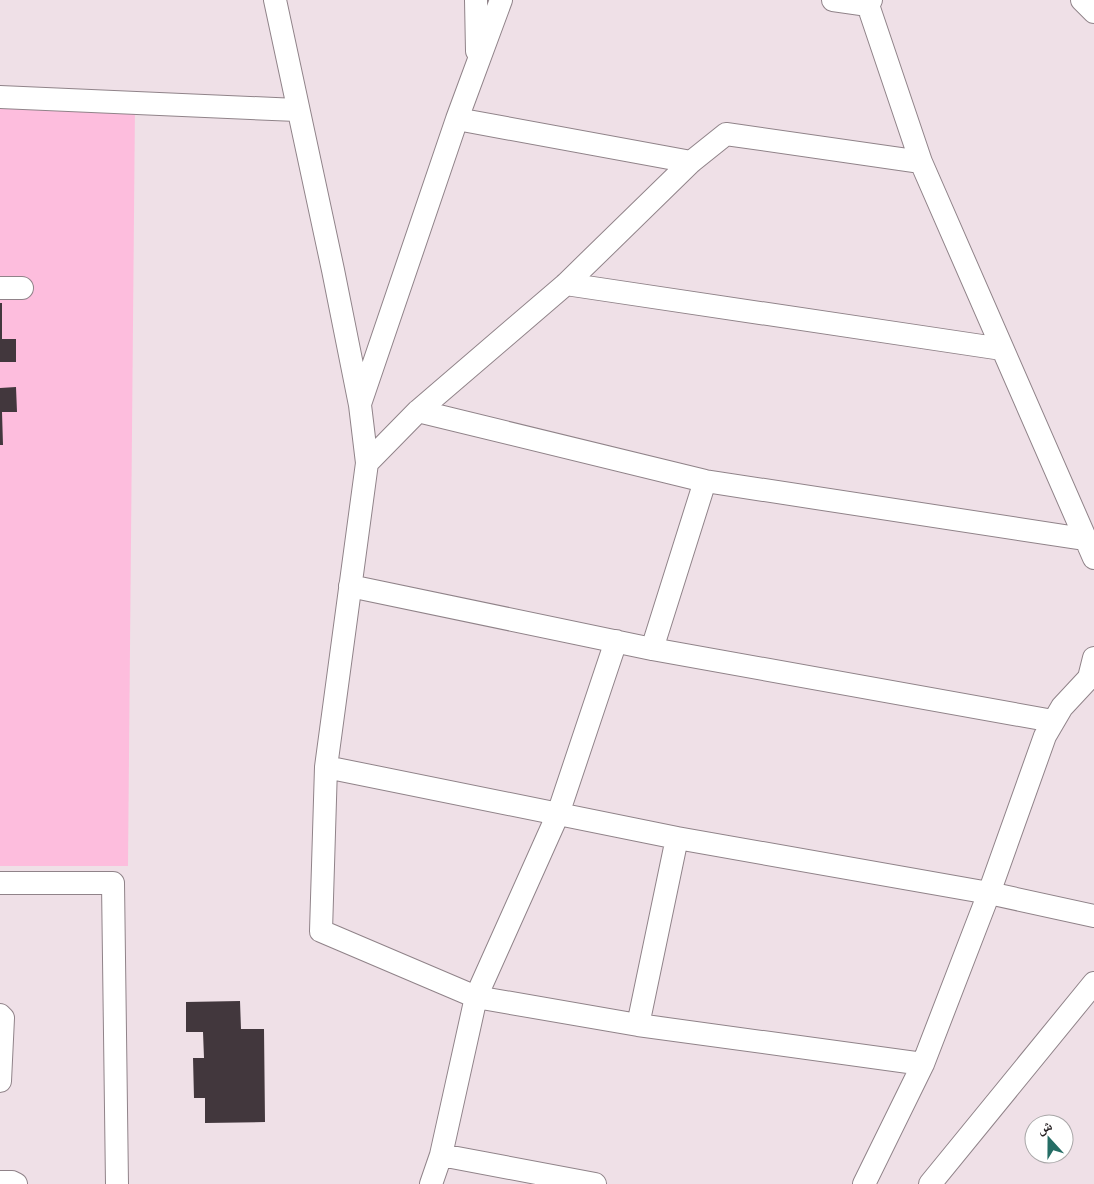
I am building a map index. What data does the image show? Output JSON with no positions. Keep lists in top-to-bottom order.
{
  "north": "top"
}
